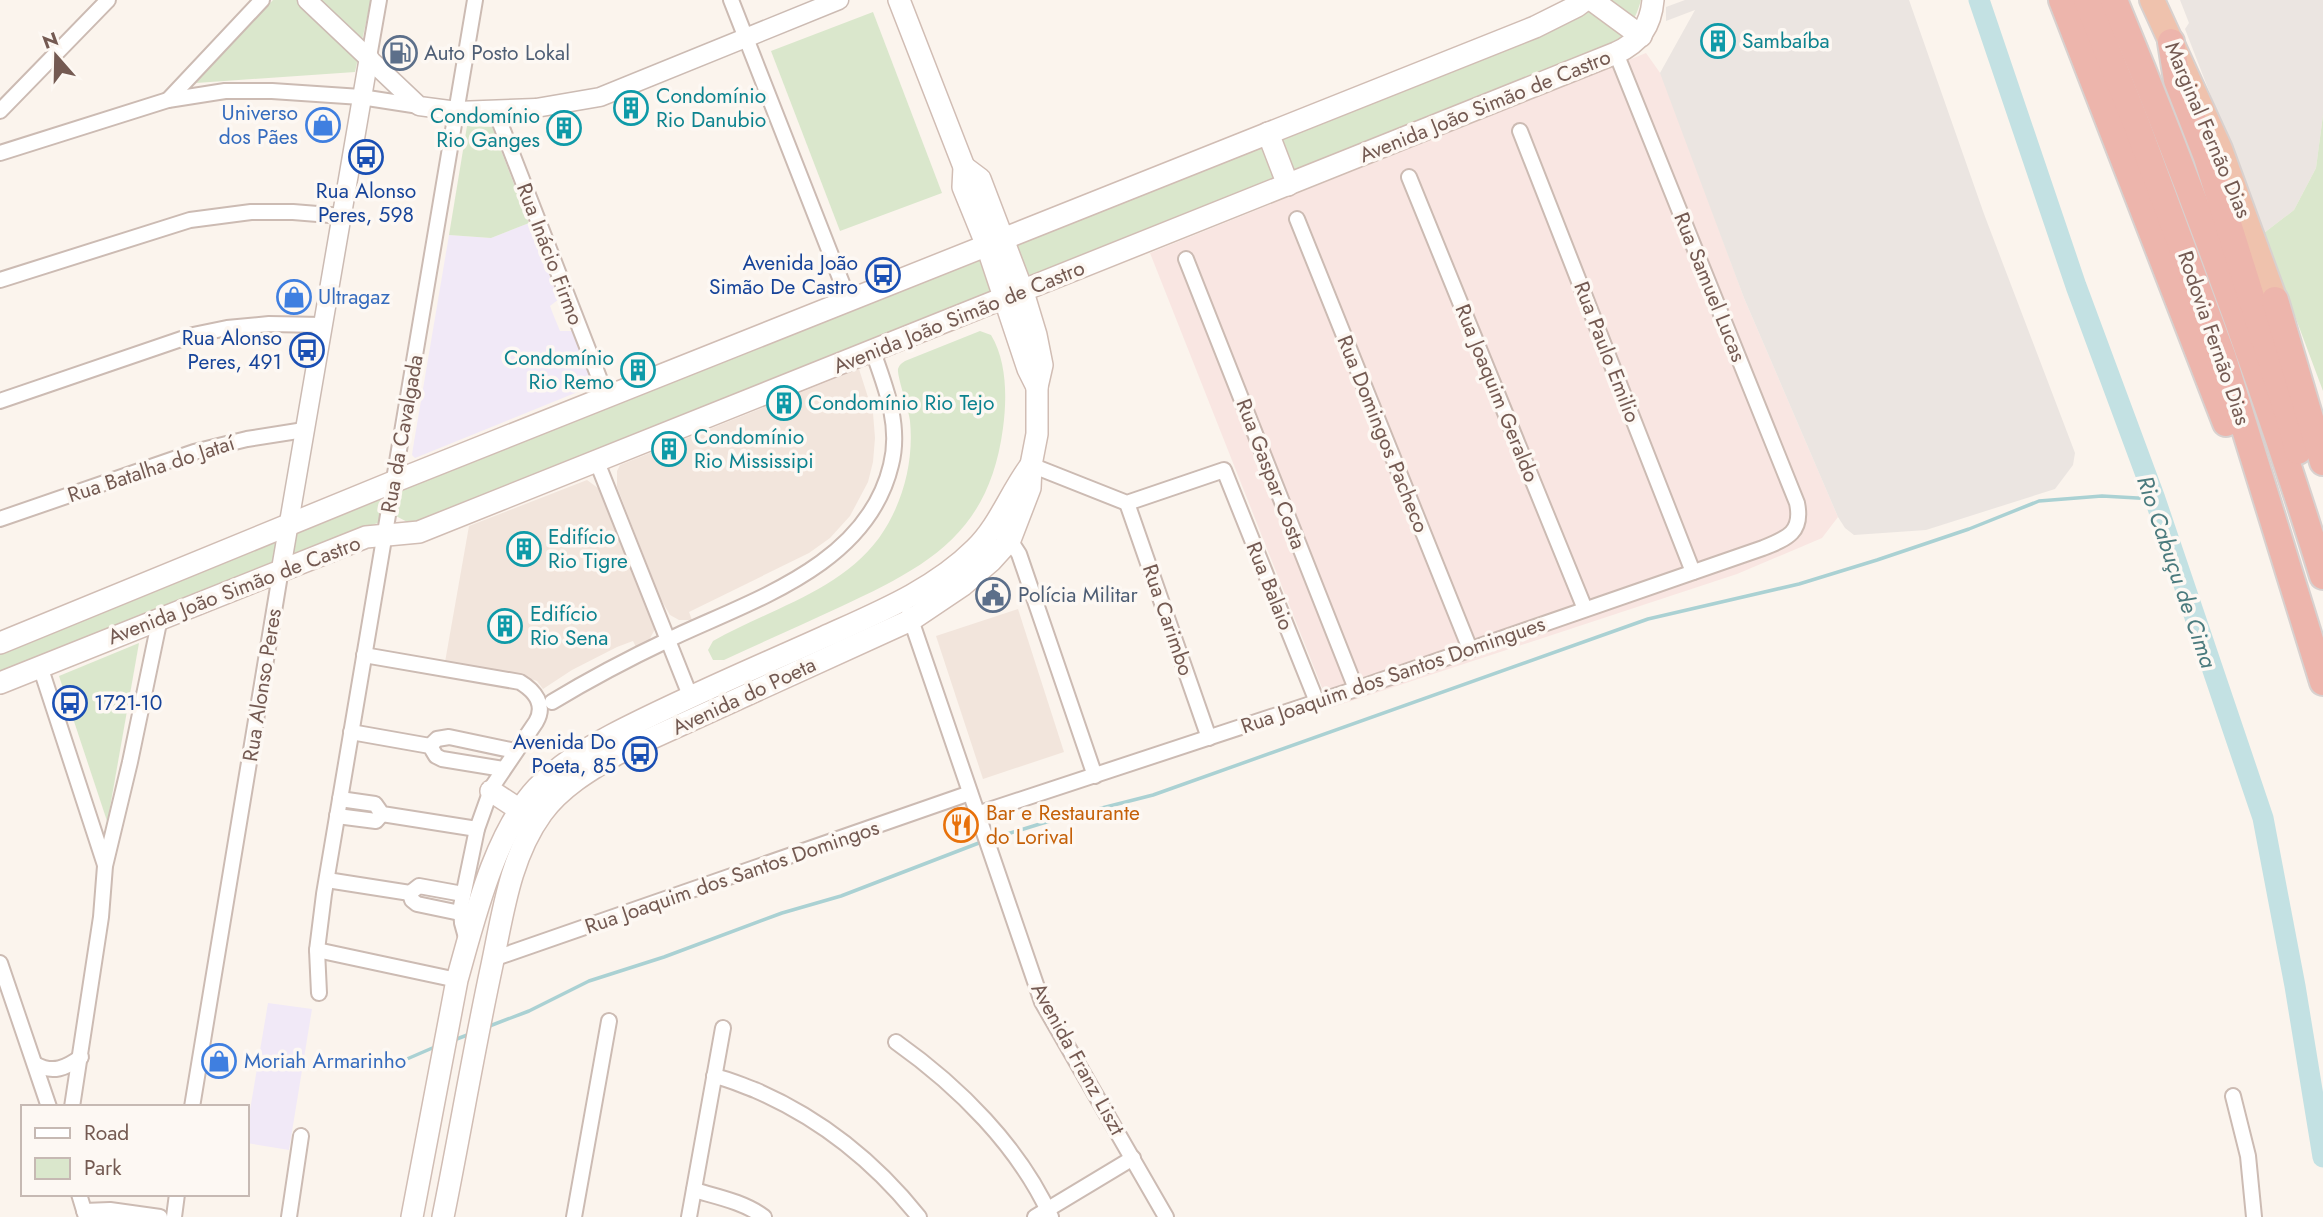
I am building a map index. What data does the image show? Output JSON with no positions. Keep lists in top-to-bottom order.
{
  "streets": {
    "highway": ["Marginal Fernão Dias", "Rodovia Fernão Dias"],
    "main road": ["Avenida João Simão de Castro", "Avenida do Poeta"],
    "street": [
      "Rua Inácio Firmo",
      "Rua Samuel Lucas",
      "Rua Paulo Emilio",
      "Rua Joaquim Geraldo",
      "Rua da Cavalgada",
      "Rua Domingos Pacheco",
      "Rua Batalha do Jataí",
      "Rua Gaspar Costa",
      "Rua Balaio",
      "Rua Carimbo",
      "Rua Joaquim dos Santos Domingues",
      "Rua Alonso Peres",
      "Rua Joaquim dos Santos Domingos",
      "Avenida Franz Liszt"
    ]
  },
  "crossings": [
    ["Avenida João Simão de Castro", "Rua Inácio Firmo"],
    ["Avenida João Simão de Castro", "Rua Samuel Lucas"],
    ["Avenida João Simão de Castro", "Rua da Cavalgada"],
    ["Avenida João Simão de Castro", "Rua Alonso Peres"],
    ["Avenida João Simão de Castro", "Avenida do Poeta"],
    ["Rua Samuel Lucas", "Rua Joaquim dos Santos Domingues"],
    ["Rua Paulo Emilio", "Rua Joaquim dos Santos Domingues"],
    ["Rua Joaquim Geraldo", "Rua Joaquim dos Santos Domingues"],
    ["Rua Domingos Pacheco", "Rua Joaquim dos Santos Domingues"],
    ["Rua Batalha do Jataí", "Rua Alonso Peres"],
    ["Rua Gaspar Costa", "Rua Joaquim dos Santos Domingues"],
    ["Rua Balaio", "Rua Carimbo"],
    ["Rua Balaio", "Rua Joaquim dos Santos Domingues"],
    ["Rua Carimbo", "Rua Joaquim dos Santos Domingues"],
    ["Rua Joaquim dos Santos Domingues", "Avenida Franz Liszt"],
    ["Avenida do Poeta", "Rua Joaquim dos Santos Domingos"],
    ["Avenida do Poeta", "Avenida Franz Liszt"],
    ["Rua Joaquim dos Santos Domingos", "Avenida Franz Liszt"]
  ],
  "water": ["Rio Cabuçu de Cima"],
  "places": {
    "building": [
      "Sambaíba",
      "Condomínio Rio Danubio",
      "Condomínio Rio Ganges",
      "Condomínio Rio Remo",
      "Condomínio Rio Tejo",
      "Condomínio Rio Mississipi",
      "Edifício Rio Tigre",
      "Edifício Rio Sena"
    ],
    "fuel station": ["Auto Posto Lokal"],
    "shop": ["Universo dos Pães", "Ultragaz", "Moriah Armarinho"],
    "bus stop": [
      "Rua Alonso Peres, 598",
      "Avenida João Simão De Castro",
      "Rua Alonso Peres, 491",
      "1721-10",
      "Avenida Do Poeta, 85"
    ],
    "public building": ["Polícia Militar"],
    "restaurant": ["Bar e Restaurante do Lorival"]
  },
  "legend": ["Road", "Park"],
  "north": "top"
}
